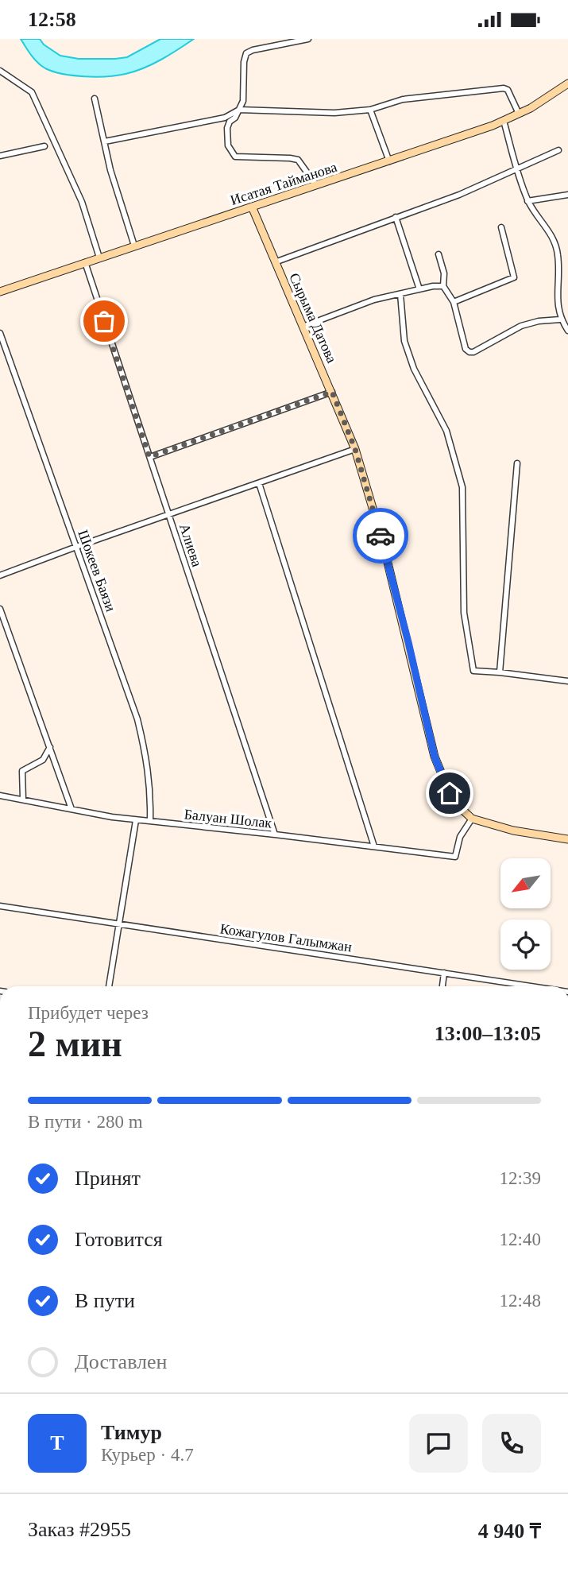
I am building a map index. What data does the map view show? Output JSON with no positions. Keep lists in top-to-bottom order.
{
  "streets": {
    "street": [
      "Исатая Тайманова",
      "Сырыма Датова",
      "Алиева",
      "Шокеев Баязи",
      "Балуан Шолак",
      "Кожагулов Галымжан"
    ]
  },
  "crossings": [
    ["Исатая Тайманова", "Сырыма Датова"],
    ["Исатая Тайманова", "Алиева"],
    ["Сырыма Датова", "Балуан Шолак"],
    ["Алиева", "Балуан Шолак"],
    ["Шокеев Баязи", "Балуан Шолак"]
  ],
  "north": "bottom left",
  "page": {
    "status": "12:58",
    "heading": ["2 мин", "Прибудет через", "13:00–13:05"],
    "panel": [
      "Тимур",
      "Курьер · 4.7",
      "Заказ #2955",
      "4 940 ₸"
    ],
    "bar": "В пути · 280 m",
    "list": [
      ["Принят", "12:39"],
      ["Готовится", "12:40"],
      ["В пути", "12:48"],
      "Доставлен"
    ],
    "round": "Т"
  }
}
